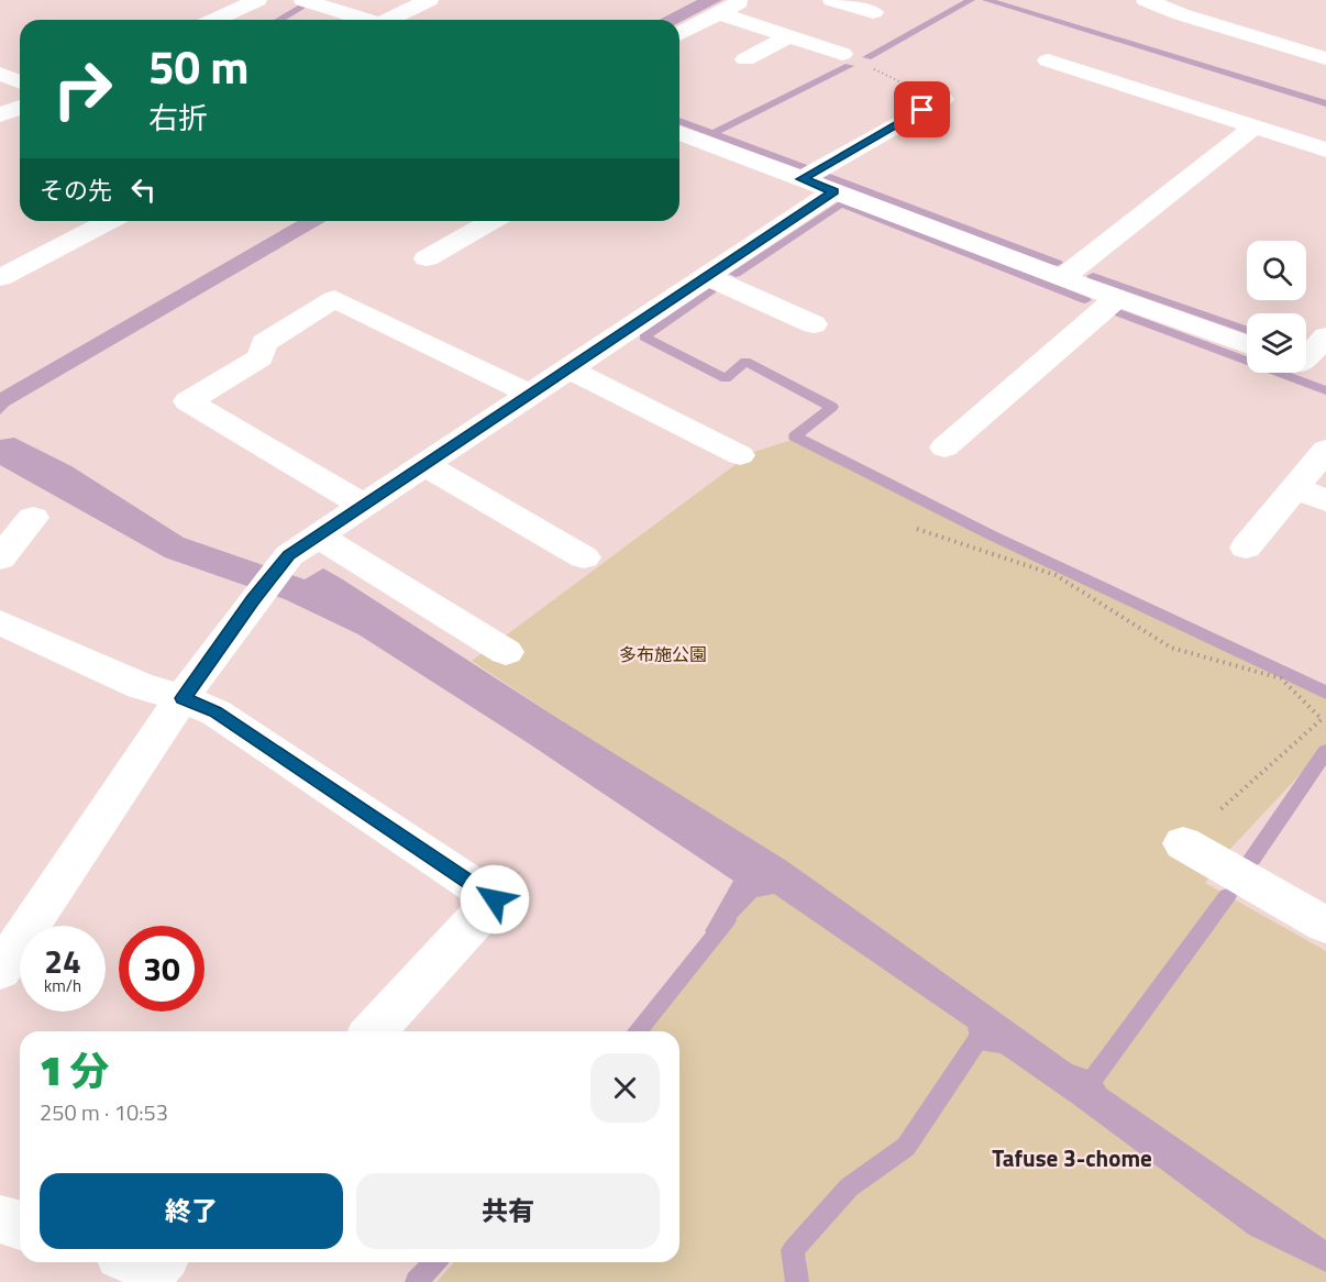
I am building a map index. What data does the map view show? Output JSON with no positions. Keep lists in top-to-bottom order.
{
  "districts": ["Tafuse 3-chome"],
  "parks": ["多布施公園"],
  "page": {
    "turn": ["50 m", "右折"],
    "then": "その先",
    "speed": "24 km/h",
    "limit": "30",
    "heading": ["1 分", "250 m · 10:53"],
    "buttons": ["終了", "共有"]
  }
}
